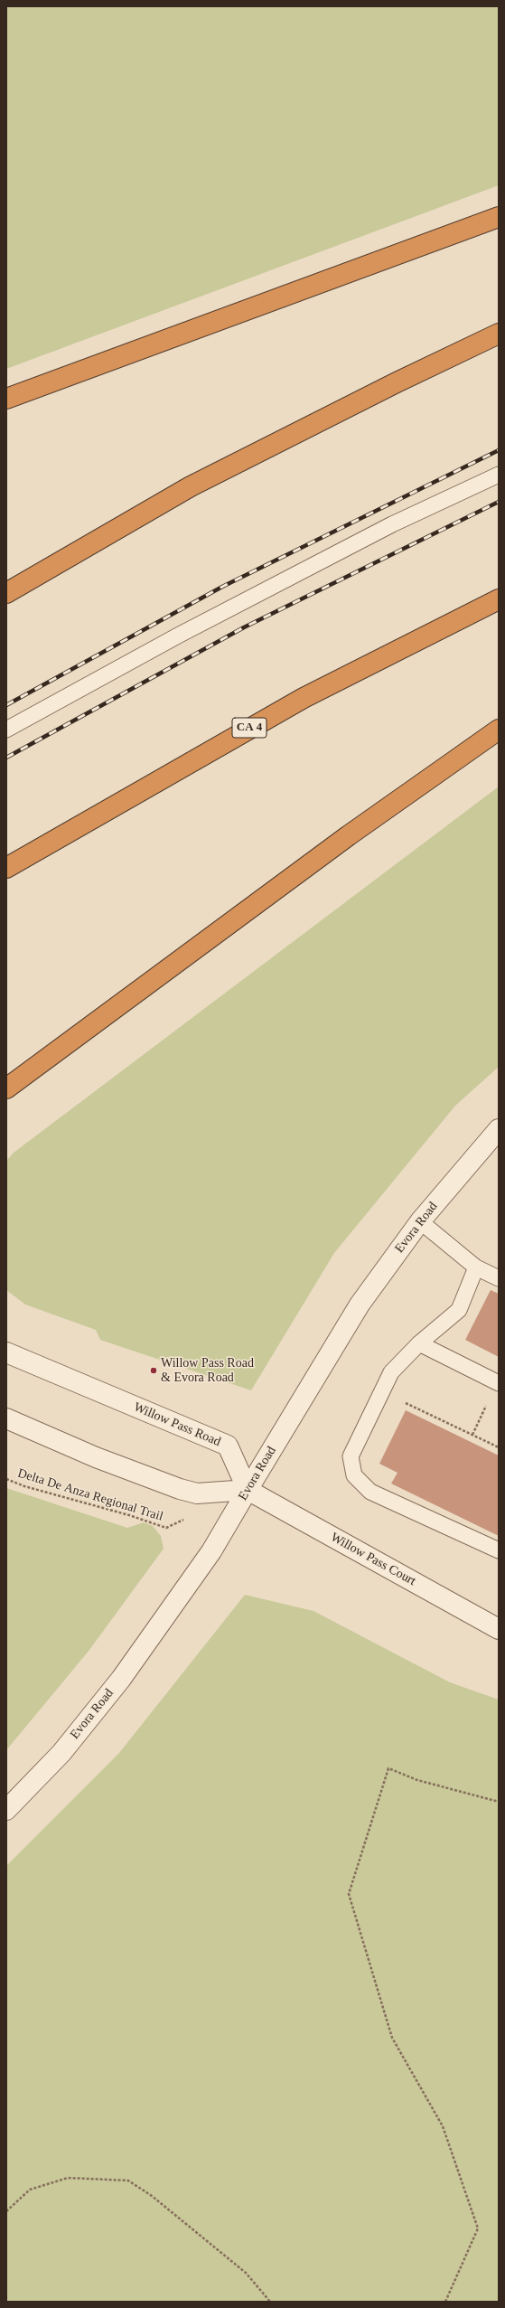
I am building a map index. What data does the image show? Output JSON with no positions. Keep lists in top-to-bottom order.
{
  "streets": {
    "highway": ["CA 4"],
    "street": ["Evora Road", "Willow Pass Road", "Willow Pass Court"],
    "path": ["Delta De Anza Regional Trail"]
  },
  "crossings": [
    ["Evora Road", "Willow Pass Road"],
    ["Evora Road", "Willow Pass Court"],
    ["Willow Pass Road", "Willow Pass Court"]
  ],
  "places": ["Willow Pass Road & Evora Road"]
}
